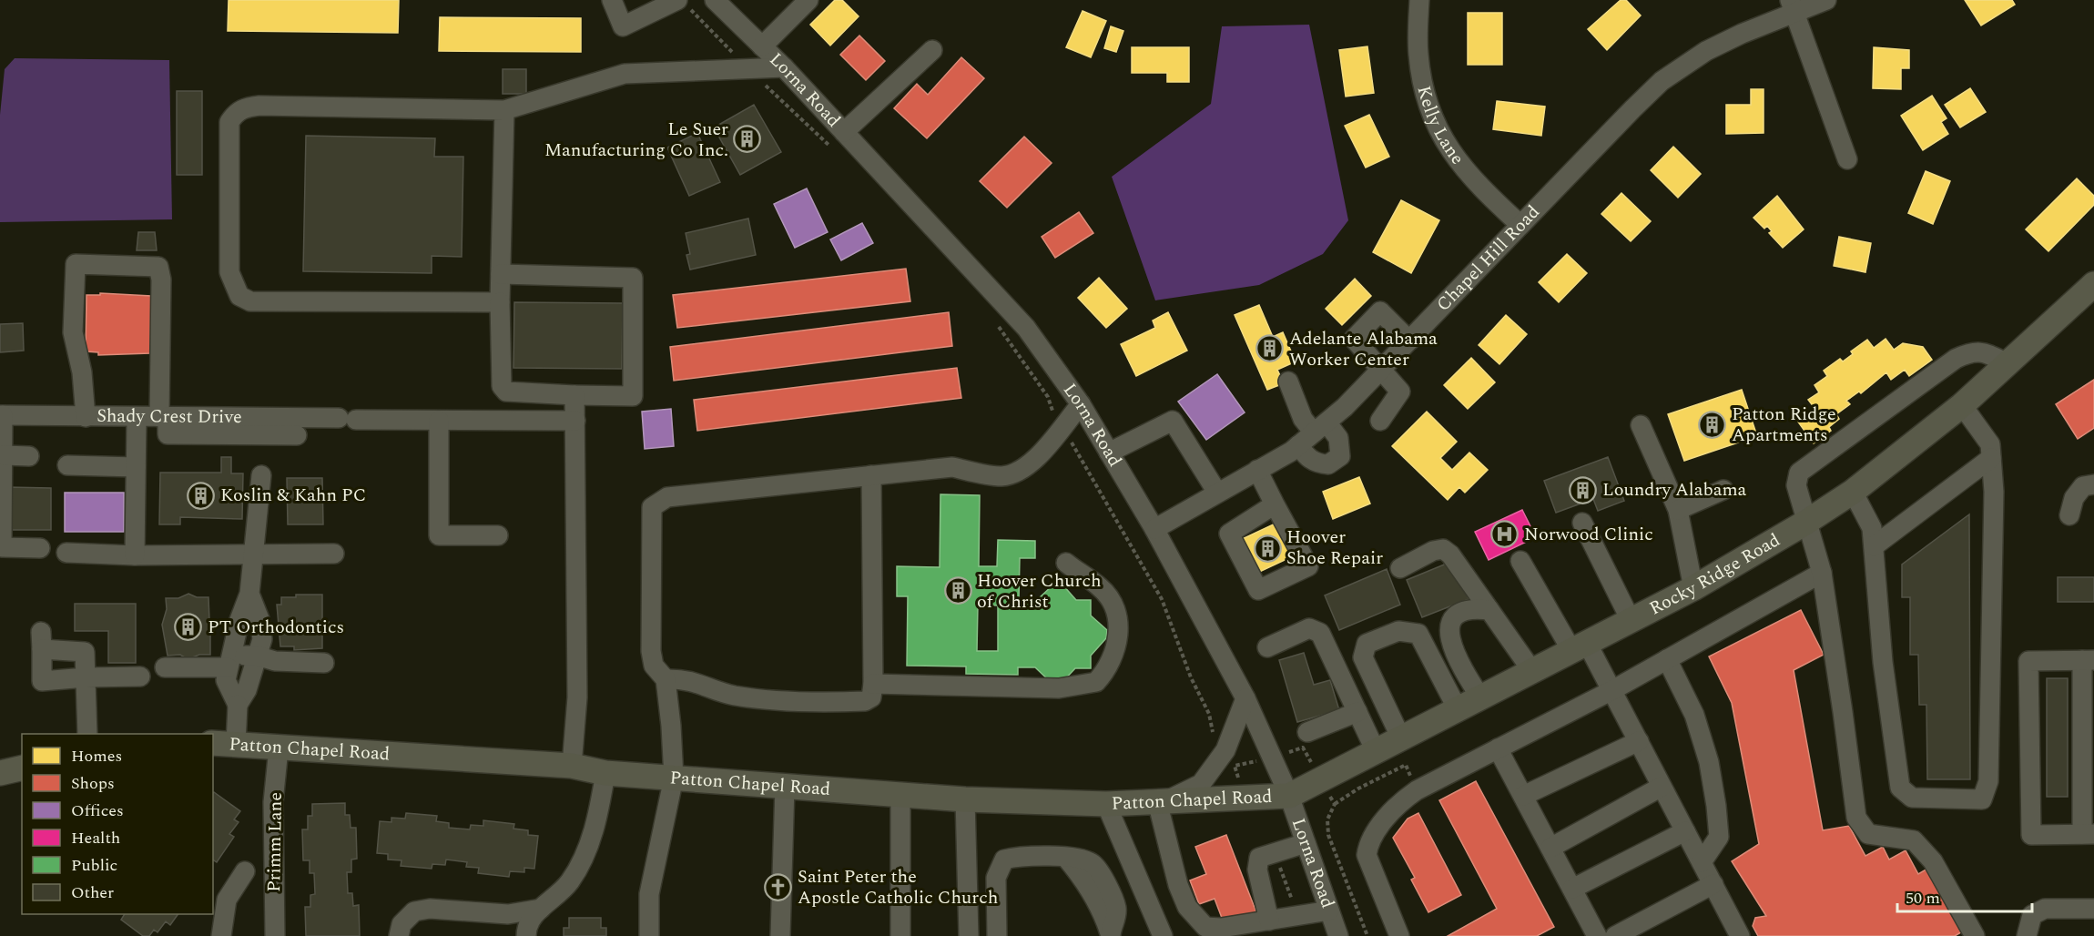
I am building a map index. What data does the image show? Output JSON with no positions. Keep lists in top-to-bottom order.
{
  "streets": {
    "main road": ["Rocky Ridge Road", "Patton Chapel Road"],
    "street": [
      "Lorna Road",
      "Kelly Lane",
      "Chapel Hill Road",
      "Shady Crest Drive",
      "Primm Lane"
    ]
  },
  "crossings": [
    ["Lorna Road", "Chapel Hill Road"],
    ["Lorna Road", "Rocky Ridge Road"],
    ["Lorna Road", "Patton Chapel Road"],
    ["Kelly Lane", "Chapel Hill Road"],
    ["Rocky Ridge Road", "Patton Chapel Road"],
    ["Patton Chapel Road", "Primm Lane"]
  ],
  "places": {
    "building": [
      "Le Suer Manufacturing Co Inc.",
      "Adelante Alabama Worker Center",
      "Patton Ridge Apartments",
      "Loundry Alabama",
      "Koslin & Kahn PC",
      "Hoover Shoe Repair",
      "Hoover Church of Christ",
      "PT Orthodontics"
    ],
    "hospital": ["Norwood Clinic"],
    "church": ["Saint Peter the Apostle Catholic Church"]
  },
  "legend": [
    "Homes",
    "Shops",
    "Offices",
    "Health",
    "Public",
    "Other"
  ],
  "scale_bar": "50 m"
}
